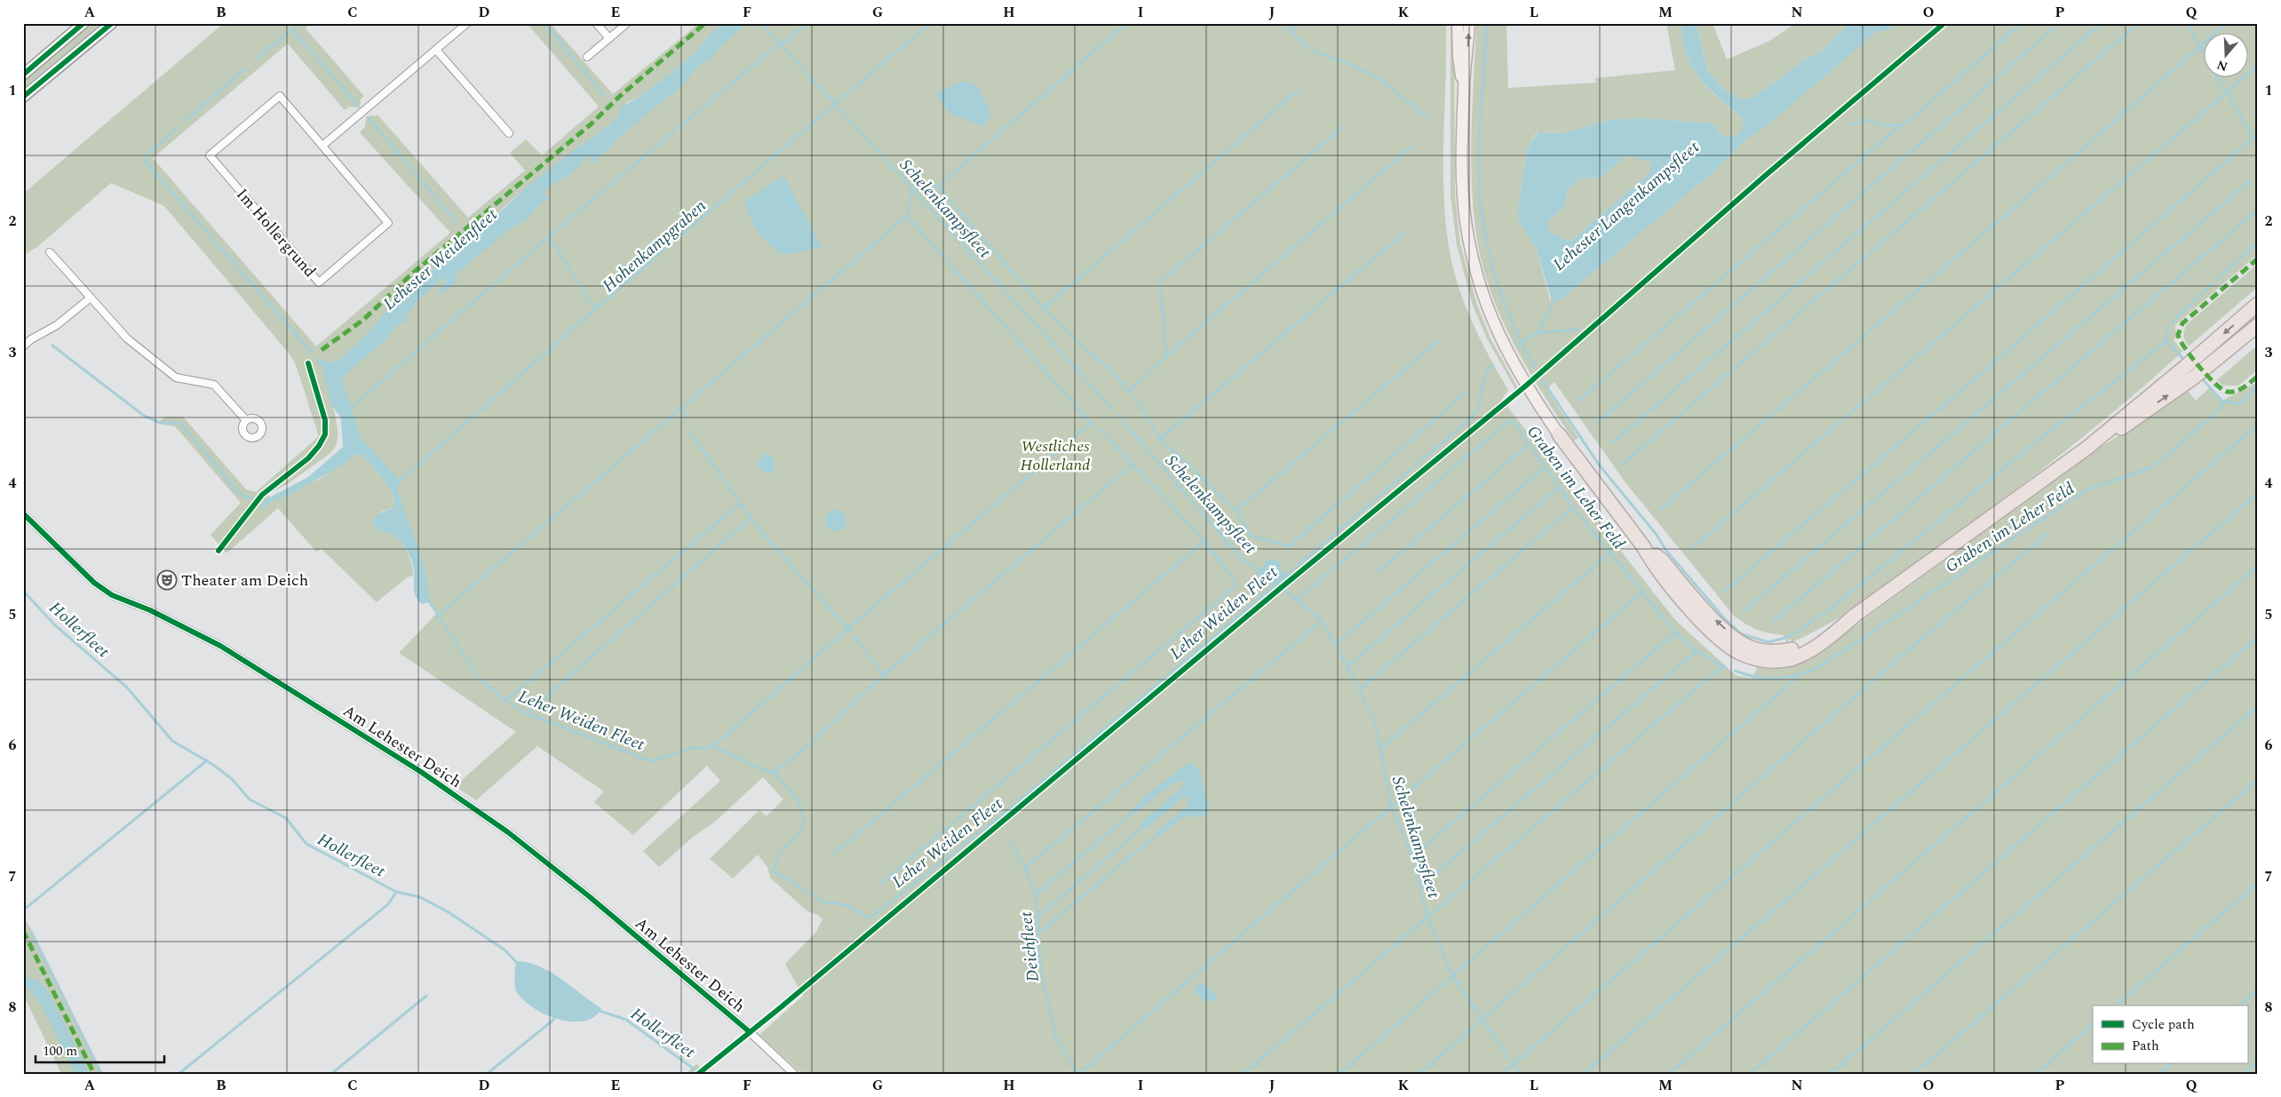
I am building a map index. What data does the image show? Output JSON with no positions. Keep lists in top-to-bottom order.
{
  "streets": {
    "street": ["Im Hollergrund", "Am Lehester Deich"]
  },
  "water": [
    "Lehester Langenkampsfleet",
    "Schelenkampsfleet",
    "Hohenkampgraben",
    "Lehester Weidenfleet",
    "Graben im Leher Feld",
    "Leher Weiden Fleet",
    "Hollerfleet",
    "Deichfleet"
  ],
  "parks": ["Westliches Hollerland"],
  "places": {
    "theatre": ["Theater am Deich"]
  },
  "legend": ["Cycle path", "Path"],
  "scale_bar": "100 m",
  "north": "bottom",
  "grid": {
    "columns": [
      "A",
      "B",
      "C",
      "D",
      "E",
      "F",
      "G",
      "H",
      "I",
      "J",
      "K",
      "L",
      "M",
      "N",
      "O",
      "P",
      "Q"
    ],
    "rows": [
      "1",
      "2",
      "3",
      "4",
      "5",
      "6",
      "7",
      "8"
    ]
  }
}
